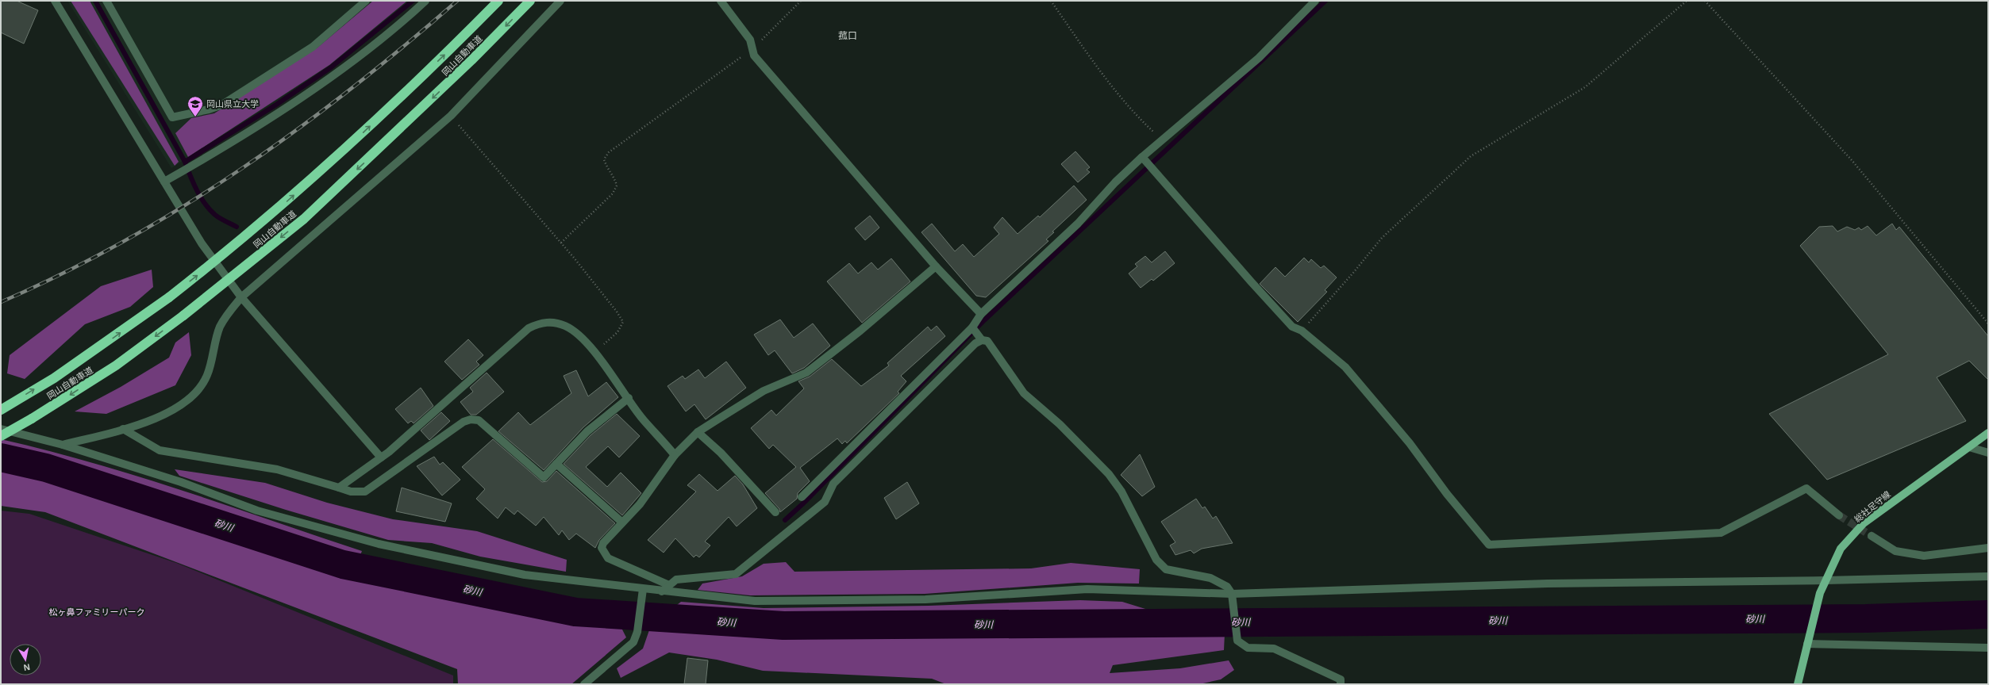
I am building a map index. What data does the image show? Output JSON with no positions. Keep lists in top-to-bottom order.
{
  "streets": {
    "highway": ["岡山自動車道"],
    "main road": ["総社足守線"]
  },
  "districts": ["菰口"],
  "water": ["砂川"],
  "parks": ["松ヶ鼻ファミリーパーク"],
  "places": {
    "school or university": ["岡山県立大学"]
  },
  "north": "bottom"
}
